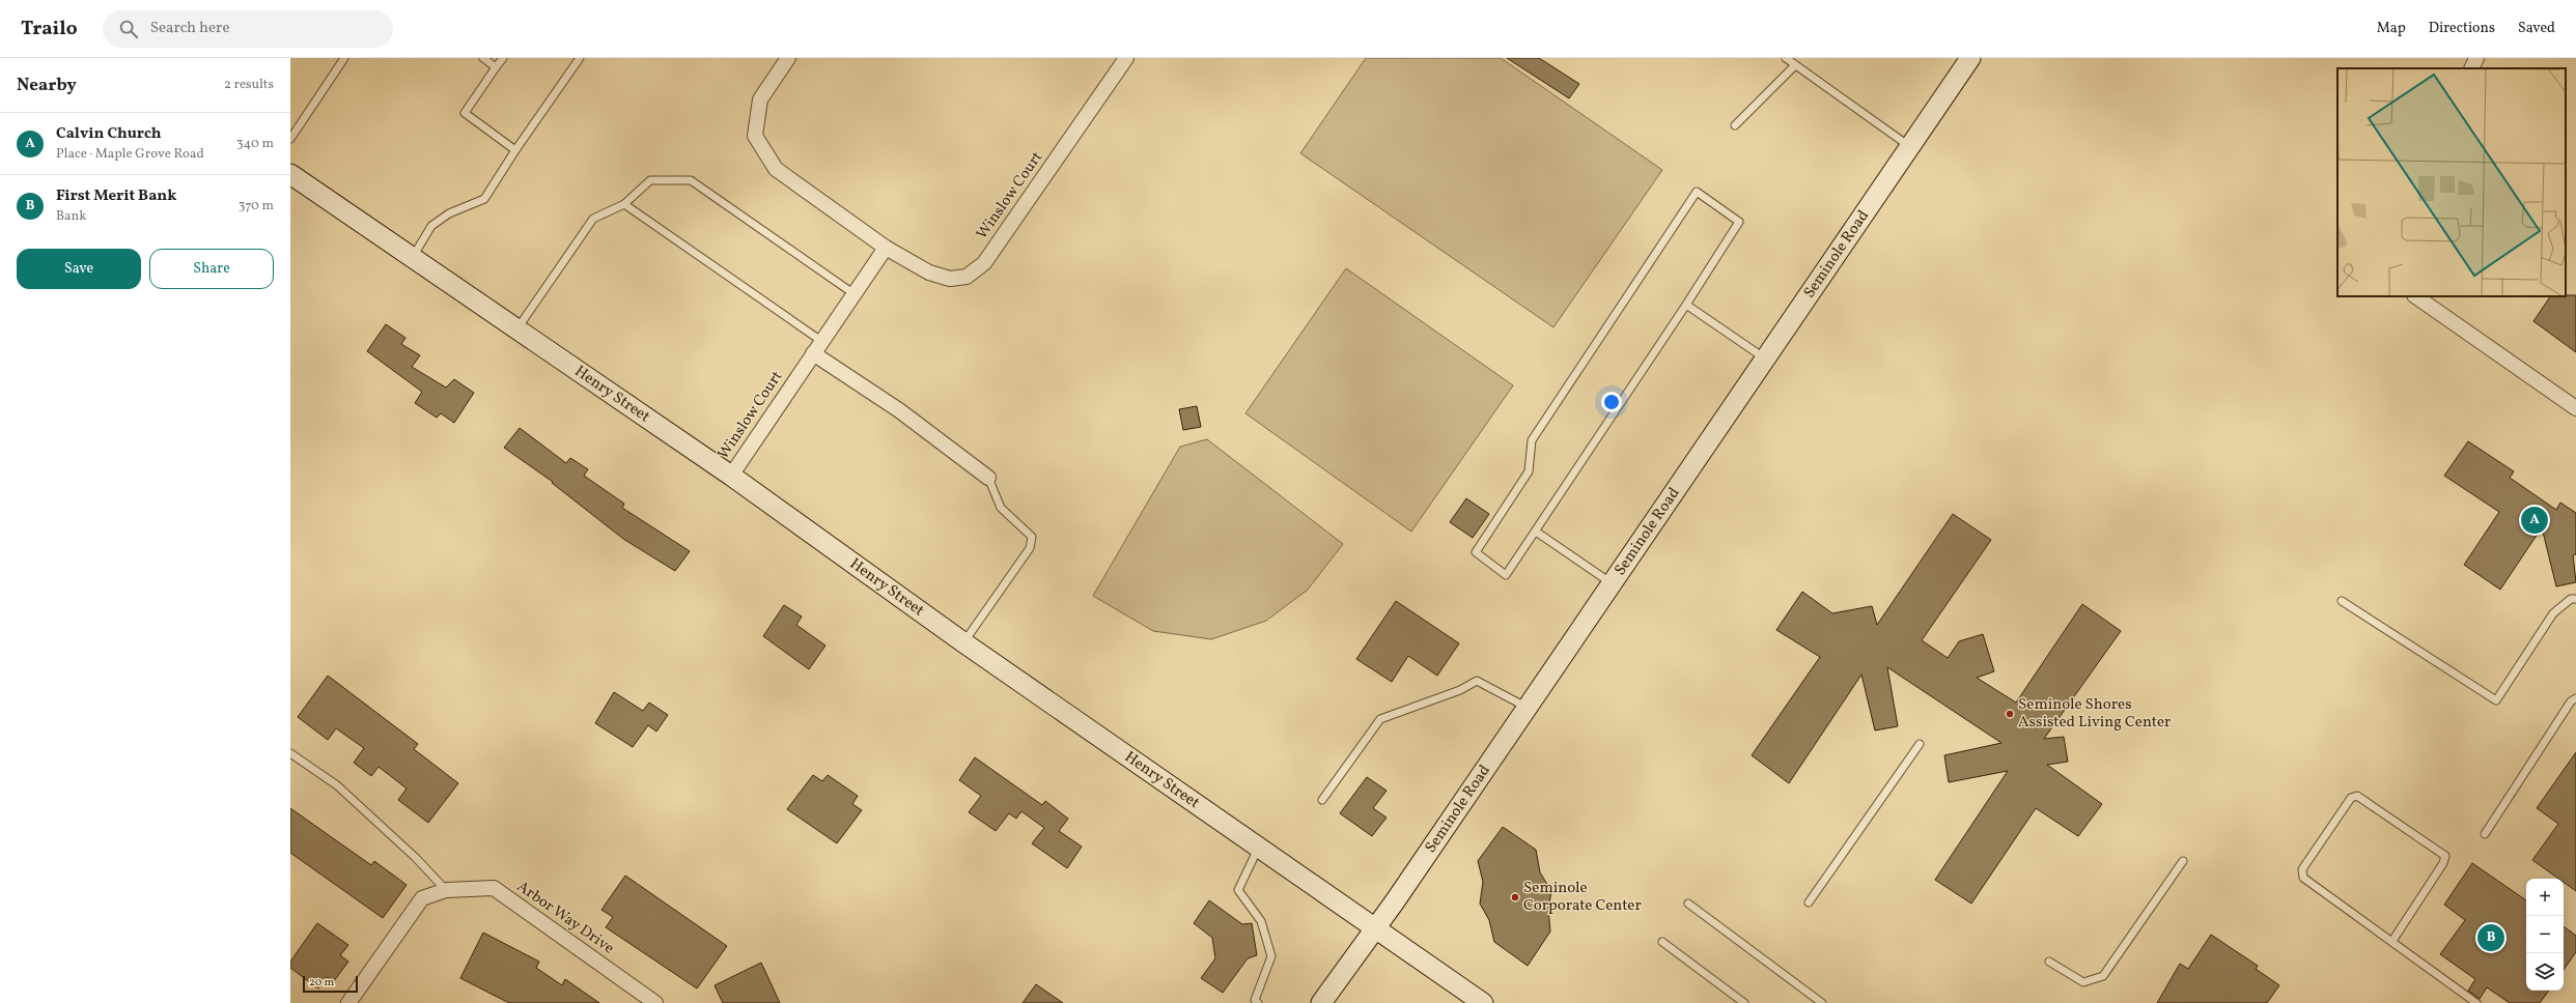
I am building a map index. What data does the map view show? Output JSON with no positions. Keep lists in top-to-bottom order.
{
  "streets": {
    "street": [
      "Winslow Court",
      "Seminole Road",
      "Henry Street",
      "Arbor Way Drive"
    ]
  },
  "crossings": [
    ["Winslow Court", "Henry Street"],
    ["Seminole Road", "Henry Street"]
  ],
  "places": ["Seminole Shores Assisted Living Center", "Seminole Corporate Center"],
  "scale_bar": "20 m",
  "page": {
    "header": "Trailo",
    "search": "Search here",
    "nav": ["Map", "Directions", "Saved"],
    "heading": ["Nearby", "2 results"],
    "list": [
      {
        "mark": "A",
        "name": "Calvin Church",
        "note": "Place · Maple Grove Road",
        "value": "340 m"
      },
      {
        "mark": "B",
        "name": "First Merit Bank",
        "note": "Bank",
        "value": "370 m"
      }
    ],
    "buttons": ["Save", "Share"],
    "pins": ["A", "B"],
    "map_buttons": ["+", "−"],
    "scale": "20 m"
  }
}
